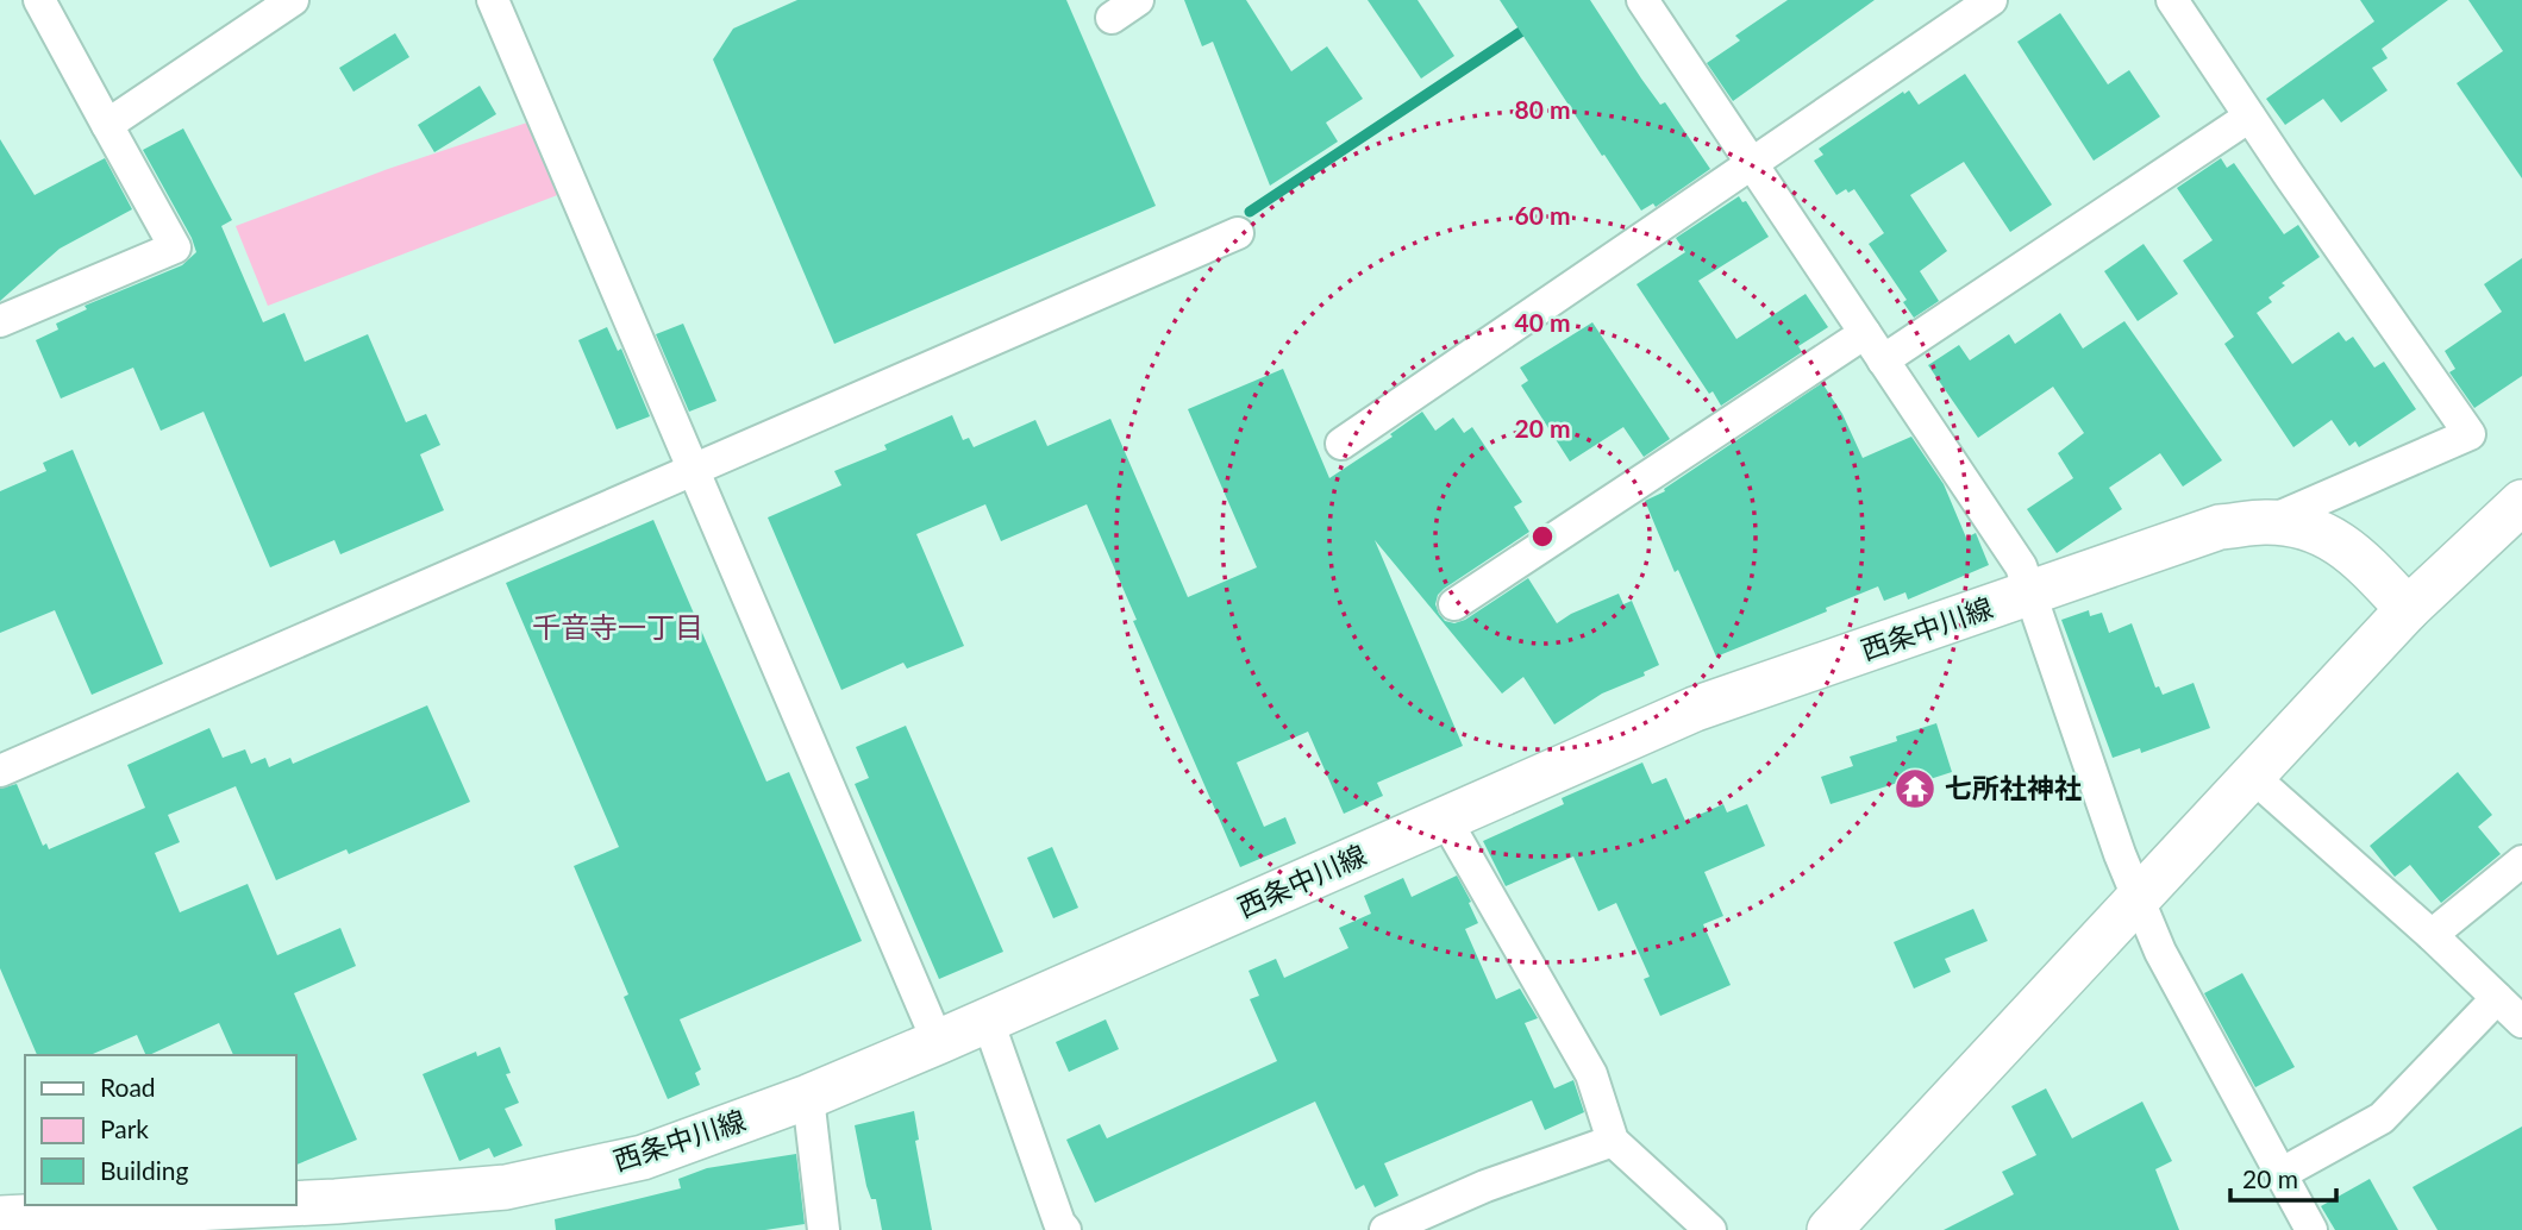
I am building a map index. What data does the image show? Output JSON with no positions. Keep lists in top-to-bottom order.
{
  "streets": {
    "main road": ["西条中川線"]
  },
  "districts": ["千音寺一丁目"],
  "places": {
    "temple": ["七所社神社"]
  },
  "legend": ["Road", "Park", "Building"],
  "scale_bar": "20 m",
  "rings": [
    "80 m",
    "60 m",
    "40 m",
    "20 m"
  ]
}
